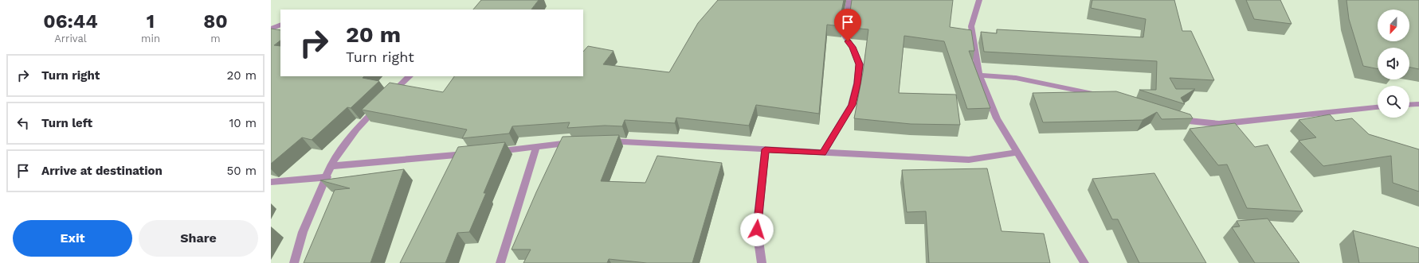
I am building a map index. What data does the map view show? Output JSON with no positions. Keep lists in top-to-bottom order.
{
  "north": "bottom",
  "page": {
    "eta": [
      "06:44",
      "Arrival",
      "1",
      "min",
      "80",
      "m"
    ],
    "turn": ["20 m", "Turn right"],
    "list": [
      {
        "name": "Turn right",
        "value": "20 m"
      },
      {
        "name": "Turn left",
        "value": "10 m"
      },
      {
        "name": "Arrive at destination",
        "value": "50 m"
      }
    ],
    "buttons": ["Exit", "Share"]
  }
}
